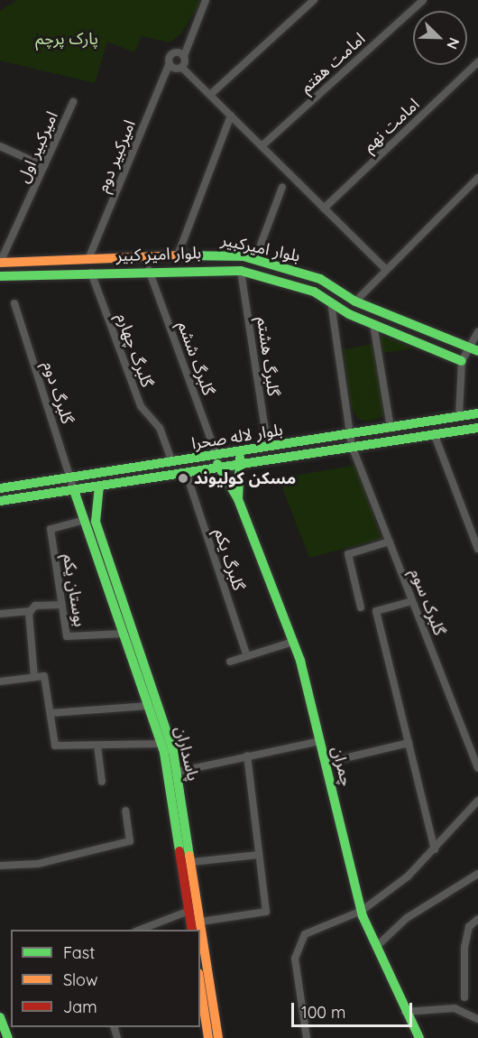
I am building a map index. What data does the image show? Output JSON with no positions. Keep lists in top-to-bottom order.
{
  "streets": {
    "main road": [
      "بلوار امیرکبیر",
      "بلوار امیر کبیر",
      "بلوار لاله صحرا",
      "پاسداران",
      "چمران"
    ],
    "street": [
      "امامت هفتم",
      "امامت نهم",
      "امیرکبیر اول",
      "امیرکبیر دوم",
      "گلبرگ چهارم",
      "گلبرگ هشتم",
      "گلبرگ ششم",
      "گلبرگ دوم",
      "گلبرگ یکم",
      "بوستان یکم",
      "گلبرک سوم"
    ]
  },
  "crossings": [
    ["امیرکبیر اول", "بلوار امیرکبیر"],
    ["امیرکبیر دوم", "بلوار امیرکبیر"],
    ["بلوار امیر کبیر", "گلبرگ چهارم"],
    ["بلوار امیر کبیر", "گلبرگ هشتم"],
    ["بلوار امیر کبیر", "گلبرگ ششم"],
    ["بلوار امیر کبیر", "گلبرک سوم"],
    ["گلبرگ چهارم", "بلوار لاله صحرا"],
    ["گلبرگ هشتم", "بلوار لاله صحرا"],
    ["گلبرگ ششم", "بلوار لاله صحرا"],
    ["گلبرگ ششم", "چمران"],
    ["گلبرگ دوم", "بلوار لاله صحرا"],
    ["گلبرگ دوم", "پاسداران"],
    ["بلوار لاله صحرا", "گلبرگ یکم"],
    ["بلوار لاله صحرا", "گلبرک سوم"],
    ["بلوار لاله صحرا", "پاسداران"],
    ["بلوار لاله صحرا", "چمران"],
    ["بوستان یکم", "پاسداران"]
  ],
  "parks": ["پارک پرچم"],
  "places": ["مسکن کولیوند"],
  "legend": ["Fast", "Slow", "Jam"],
  "scale_bar": "100 m",
  "north": "bottom right"
}
